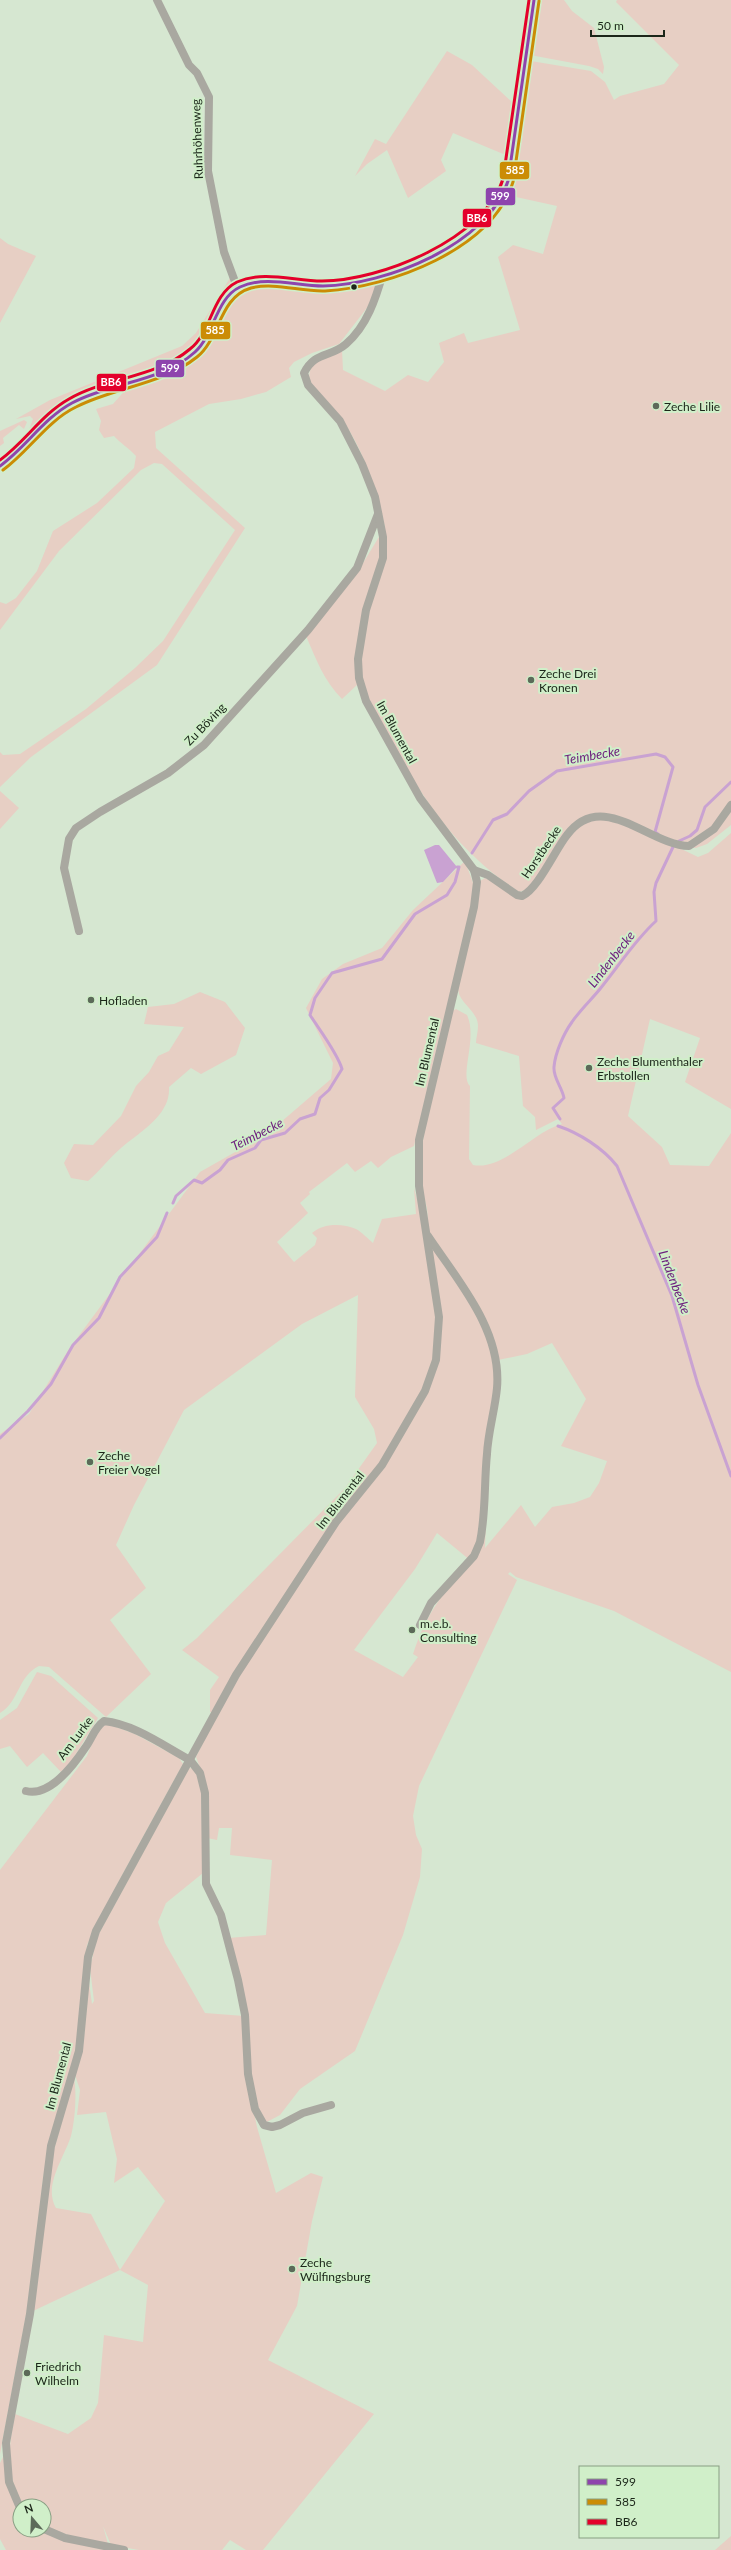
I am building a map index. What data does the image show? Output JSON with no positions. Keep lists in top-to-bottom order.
{
  "streets": {
    "street": [
      "Ruhrhöhenweg",
      "Zu Böving",
      "Im Blumental",
      "Horstbecke",
      "Am Lurke"
    ]
  },
  "crossings": [
    ["Zu Böving", "Im Blumental"],
    ["Im Blumental", "Horstbecke"],
    ["Im Blumental", "Am Lurke"]
  ],
  "water": ["Teimbecke", "Lindenbecke"],
  "places": [
    "Zeche Lilie",
    "Zeche Drei Kronen",
    "Hofladen",
    "Zeche Blumenthaler Erbstollen",
    "Zeche Freier Vogel",
    "m.e.b. Consulting",
    "Zeche Wülfingsburg",
    "Friedrich Wilhelm"
  ],
  "lines": ["transit line 599", "transit line BB6", "transit line 585"],
  "legend": ["599", "585", "BB6"],
  "scale_bar": "50 m",
  "north": "top"
}
